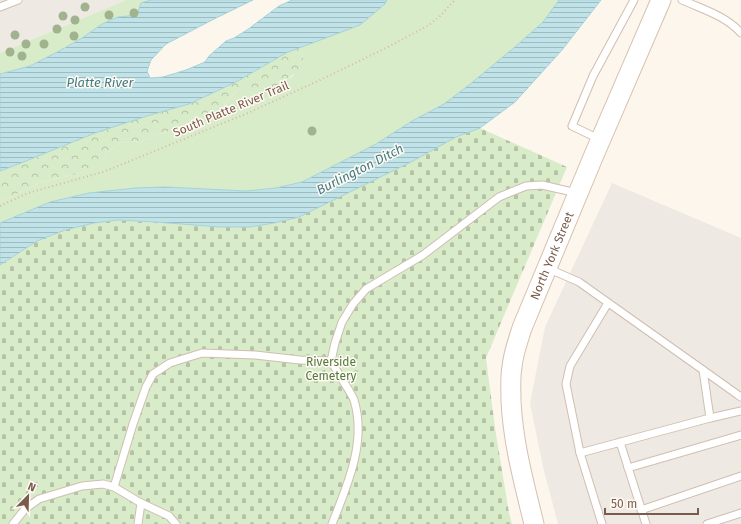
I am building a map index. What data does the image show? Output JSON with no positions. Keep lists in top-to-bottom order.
{
  "streets": {
    "main road": ["North York Street"],
    "path": ["South Platte River Trail"]
  },
  "water": ["Platte River", "Burlington Ditch"],
  "parks": ["Riverside Cemetery"],
  "scale_bar": "50 m",
  "north": "top right"
}
